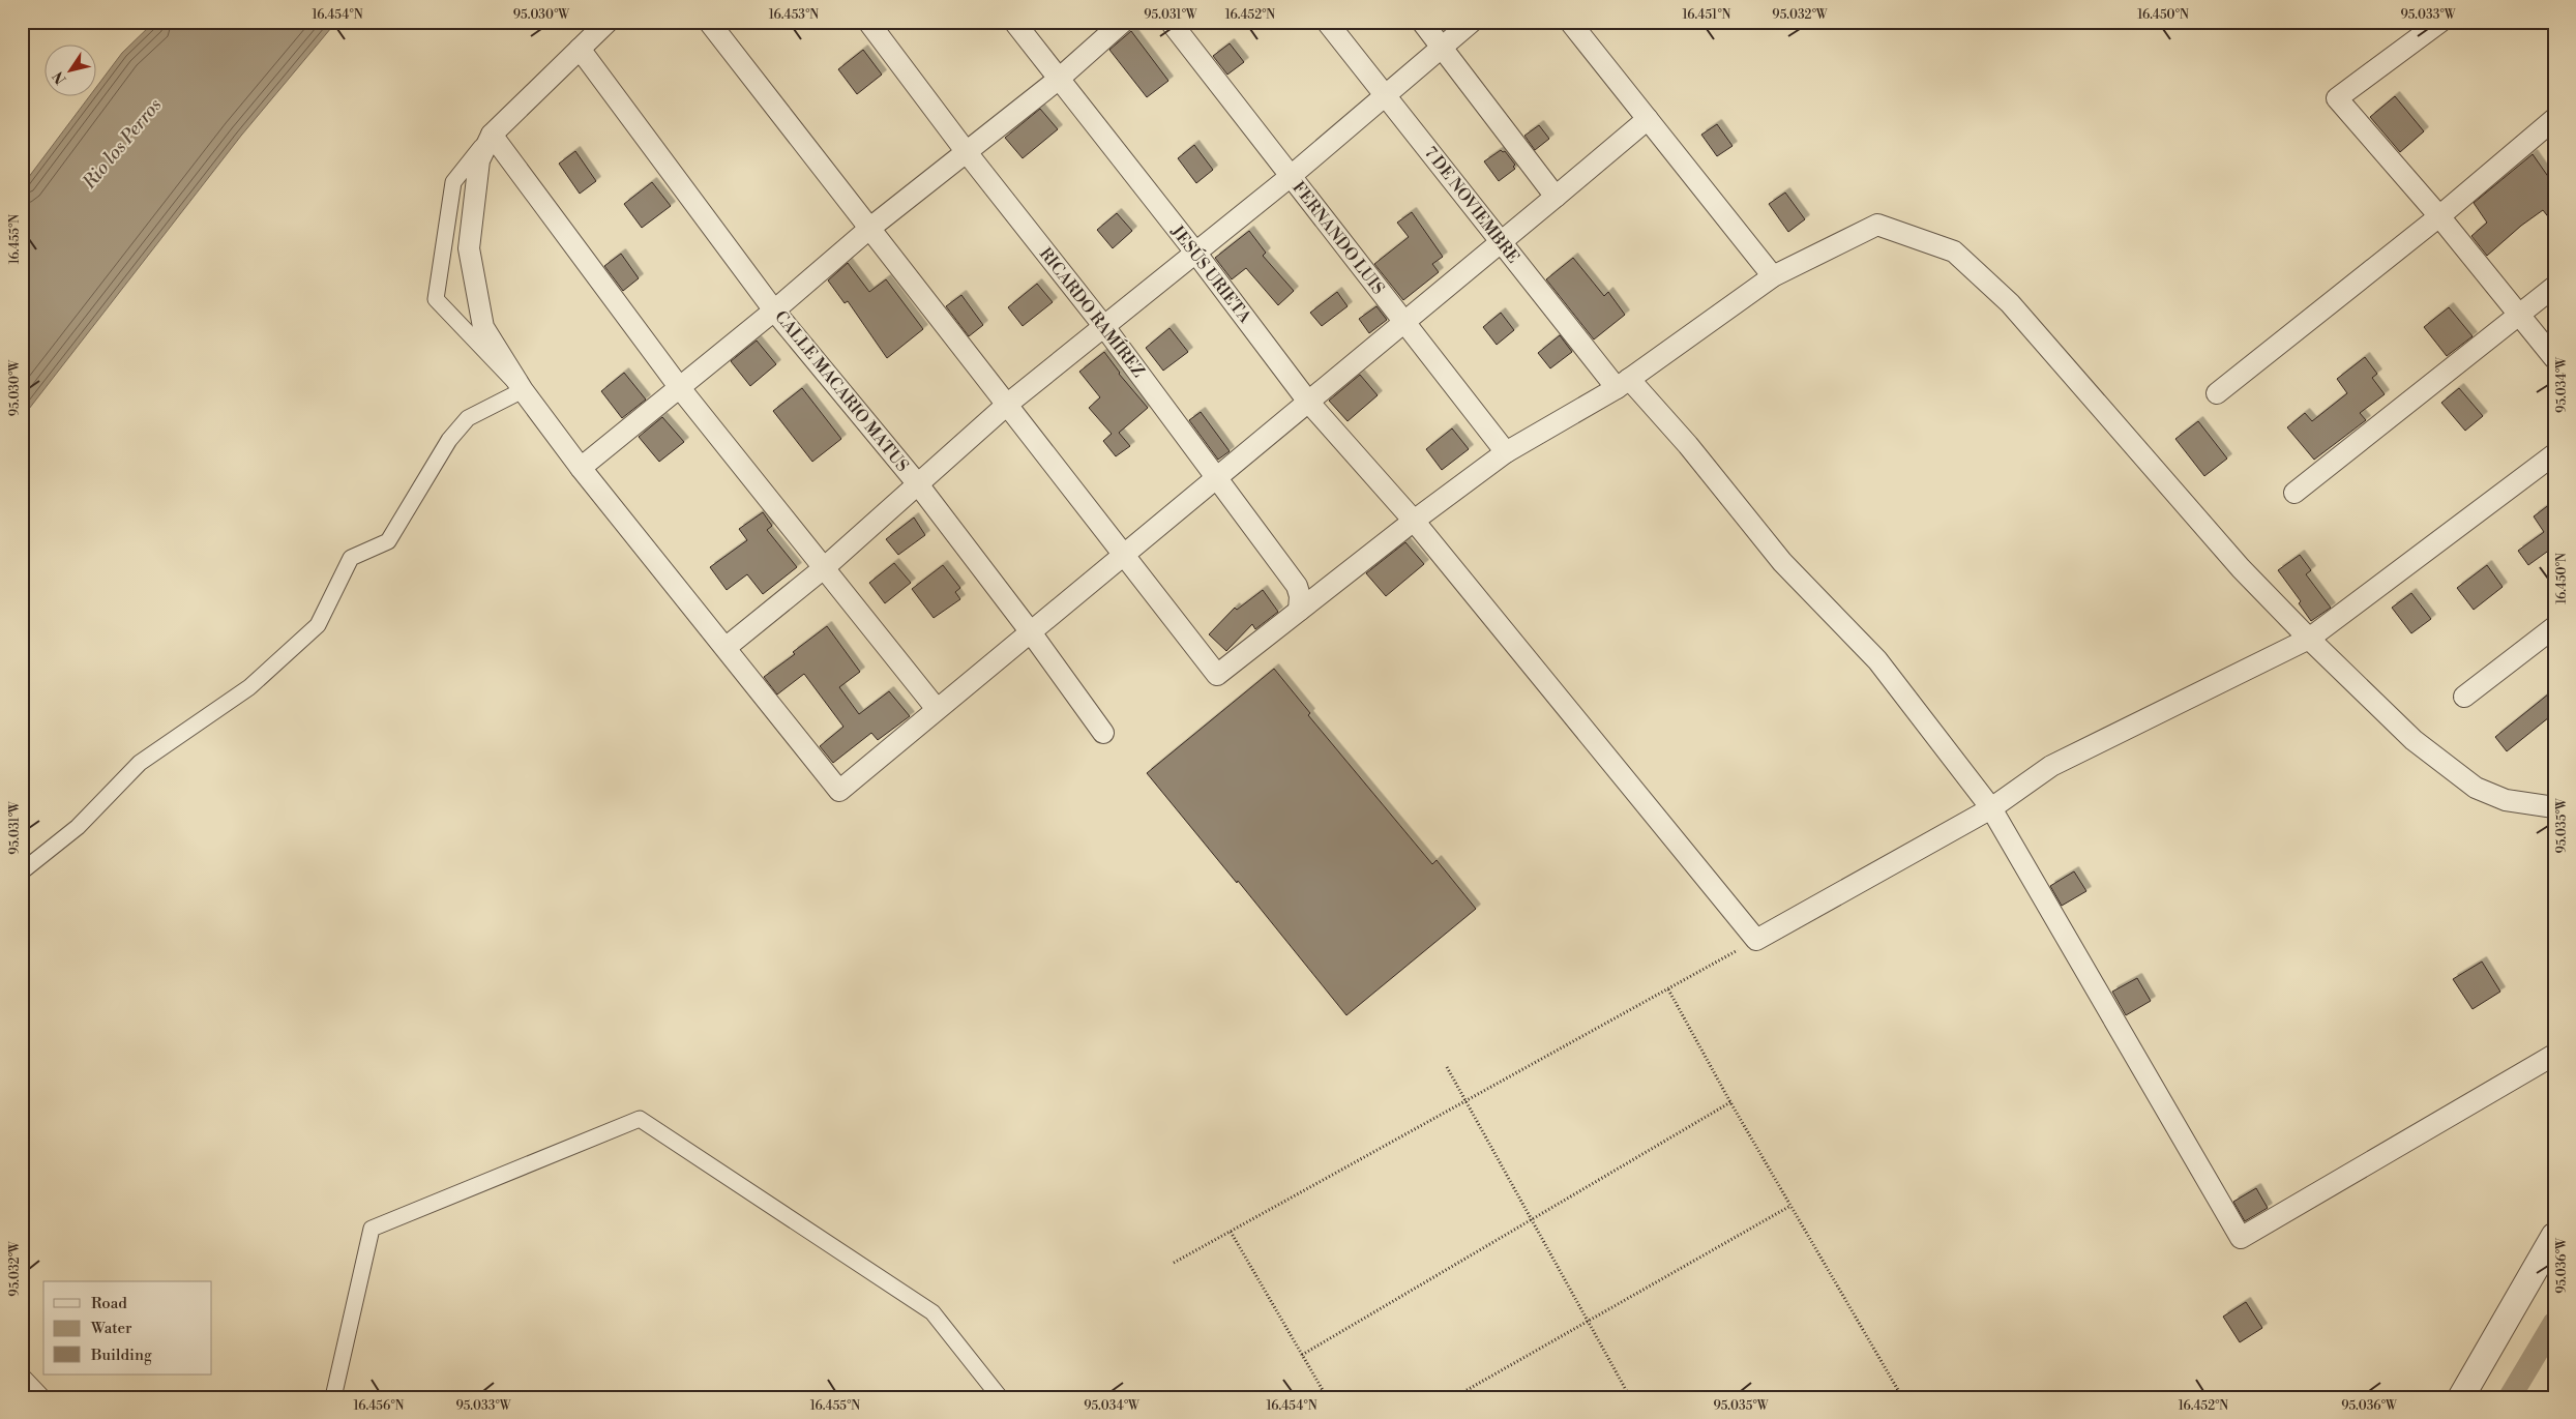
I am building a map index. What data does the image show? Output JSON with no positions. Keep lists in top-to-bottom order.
{
  "streets": {
    "street": [
      "7 DE NOVIEMBRE",
      "FERNANDO LUIS",
      "JESÚS URIETA",
      "RICARDO RAMÍREZ",
      "CALLE MACARIO MATUS"
    ]
  },
  "water": ["Rio los Perros"],
  "legend": ["Road", "Water", "Building"],
  "north": "bottom left",
  "coordinates": [
    "16.454°N",
    "95.030°W",
    "16.453°N",
    "95.031°W",
    "16.452°N",
    "16.451°N",
    "95.032°W",
    "16.450°N",
    "95.033°W",
    "16.455°N",
    "95.034°W",
    "95.035°W",
    "95.036°W",
    "16.456°N"
  ]
}
